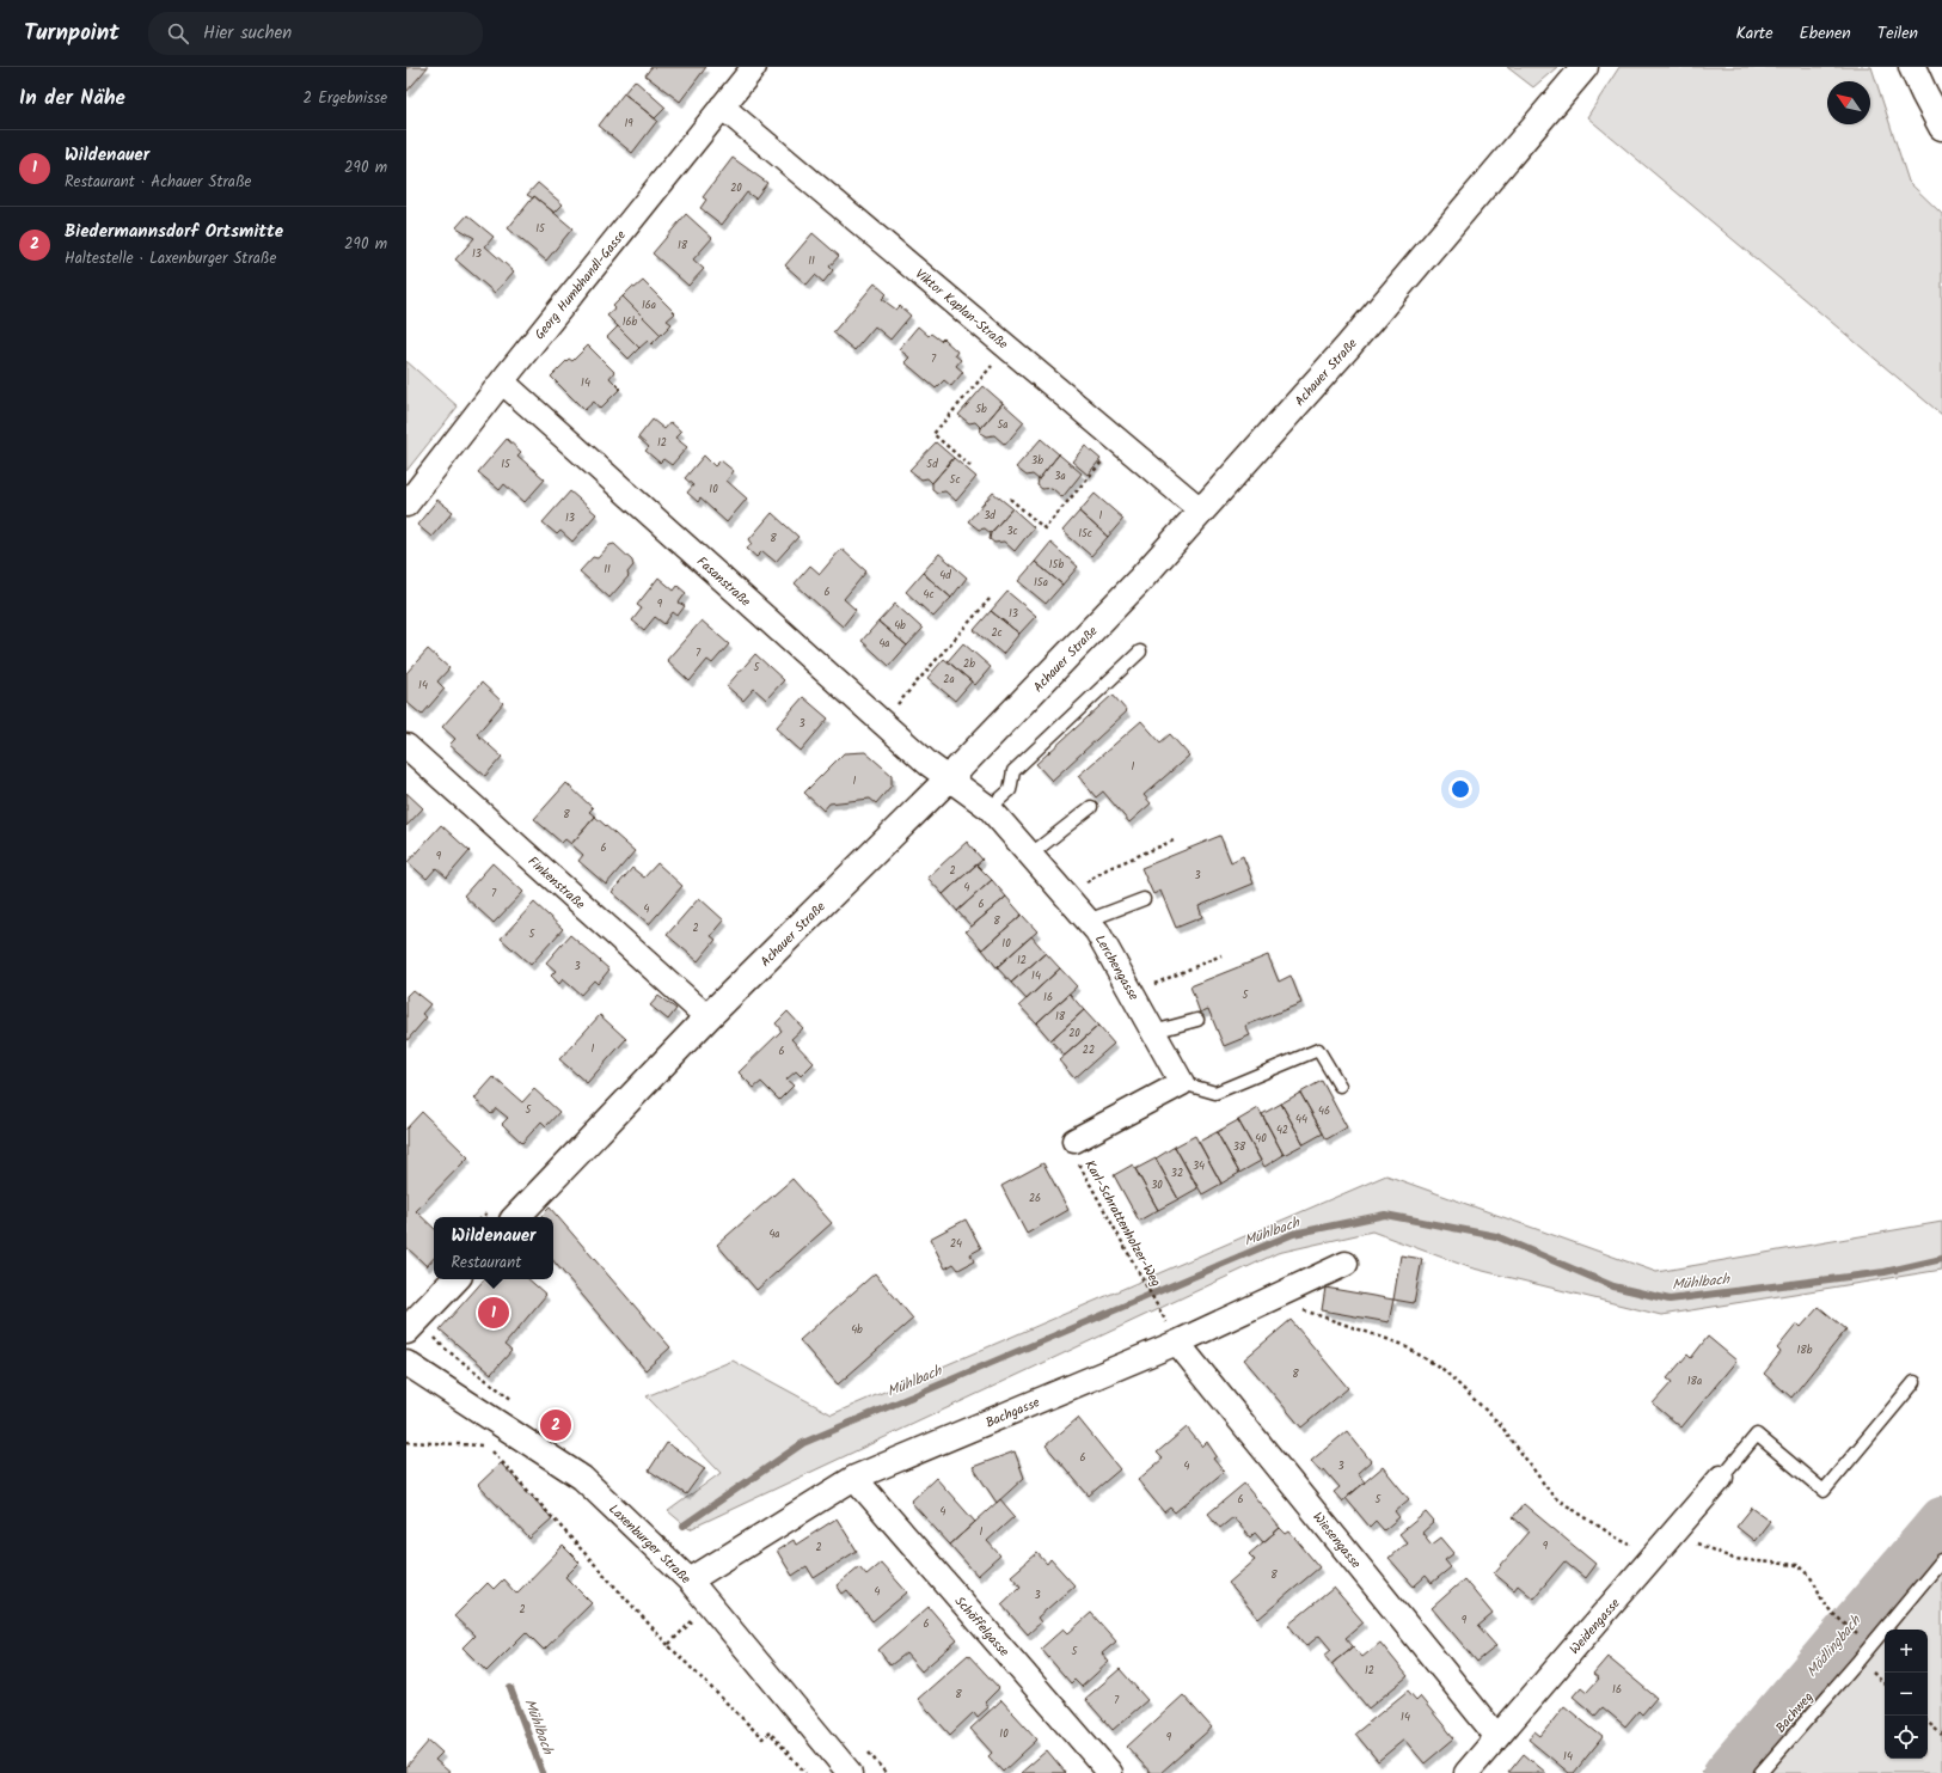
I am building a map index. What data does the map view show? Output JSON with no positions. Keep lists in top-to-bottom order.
{
  "streets": {
    "street": [
      "Georg Humbhandl-Gasse",
      "Viktor Kaplan-Straße",
      "Achauer Straße",
      "Fasanstraße",
      "Finkenstraße",
      "Lerchengasse",
      "Bachgasse",
      "Wiesengasse",
      "Laxenburger Straße",
      "Schöffelgasse",
      "Weidengasse"
    ],
    "lane": ["Bachweg"],
    "path": ["Karl-Schrattenholzer-Weg"]
  },
  "crossings": [
    ["Georg Humbhandl-Gasse", "Viktor Kaplan-Straße"],
    ["Georg Humbhandl-Gasse", "Fasanstraße"],
    ["Viktor Kaplan-Straße", "Achauer Straße"],
    ["Achauer Straße", "Fasanstraße"],
    ["Achauer Straße", "Finkenstraße"],
    ["Achauer Straße", "Lerchengasse"],
    ["Fasanstraße", "Lerchengasse"],
    ["Bachgasse", "Wiesengasse"],
    ["Bachgasse", "Laxenburger Straße"],
    ["Bachgasse", "Schöffelgasse"],
    ["Wiesengasse", "Weidengasse"]
  ],
  "water": ["Mühlbach", "Mödlingbach"],
  "house_numbers": [
    "19",
    "20",
    "15",
    "18",
    "13",
    "11",
    "16a",
    "16b",
    "7",
    "14",
    "5b",
    "5a",
    "12",
    "3b",
    "15",
    "5d",
    "3a",
    "5c",
    "10",
    "3d",
    "1",
    "13",
    "3c",
    "15c",
    "8",
    "15b",
    "11",
    "4d",
    "15a",
    "6",
    "4c",
    "9",
    "13",
    "4b",
    "2c",
    "4a",
    "7",
    "2b",
    "5",
    "2a",
    "14",
    "3",
    "1",
    "1",
    "8",
    "6",
    "9",
    "2",
    "3",
    "4",
    "7",
    "6",
    "4",
    "8",
    "2",
    "5",
    "10",
    "12",
    "3",
    "14",
    "5",
    "16",
    "18",
    "20",
    "1",
    "22",
    "6",
    "5",
    "46",
    "44",
    "42",
    "40",
    "38",
    "34",
    "32",
    "30",
    "26",
    "4a",
    "24",
    "4b",
    "18b",
    "8",
    "18a",
    "6",
    "4",
    "3",
    "6",
    "5",
    "4",
    "1",
    "9",
    "2",
    "8",
    "4",
    "3",
    "2",
    "9",
    "6",
    "5",
    "12",
    "16",
    "8",
    "7",
    "14",
    "10",
    "9",
    "14"
  ],
  "north": "top left",
  "page": {
    "header": "Turnpoint",
    "search": "Hier suchen",
    "nav": ["Karte", "Ebenen", "Teilen"],
    "heading": ["In der Nähe", "2 Ergebnisse"],
    "list": [
      {
        "mark": "1",
        "name": "Wildenauer",
        "note": "Restaurant · Achauer Straße",
        "value": "290 m"
      },
      {
        "mark": "2",
        "name": "Biedermannsdorf Ortsmitte",
        "note": "Haltestelle · Laxenburger Straße",
        "value": "290 m"
      }
    ],
    "popup": ["Wildenauer", "Restaurant"],
    "pins": ["1", "2"],
    "map_buttons": ["+", "−"]
  }
}
